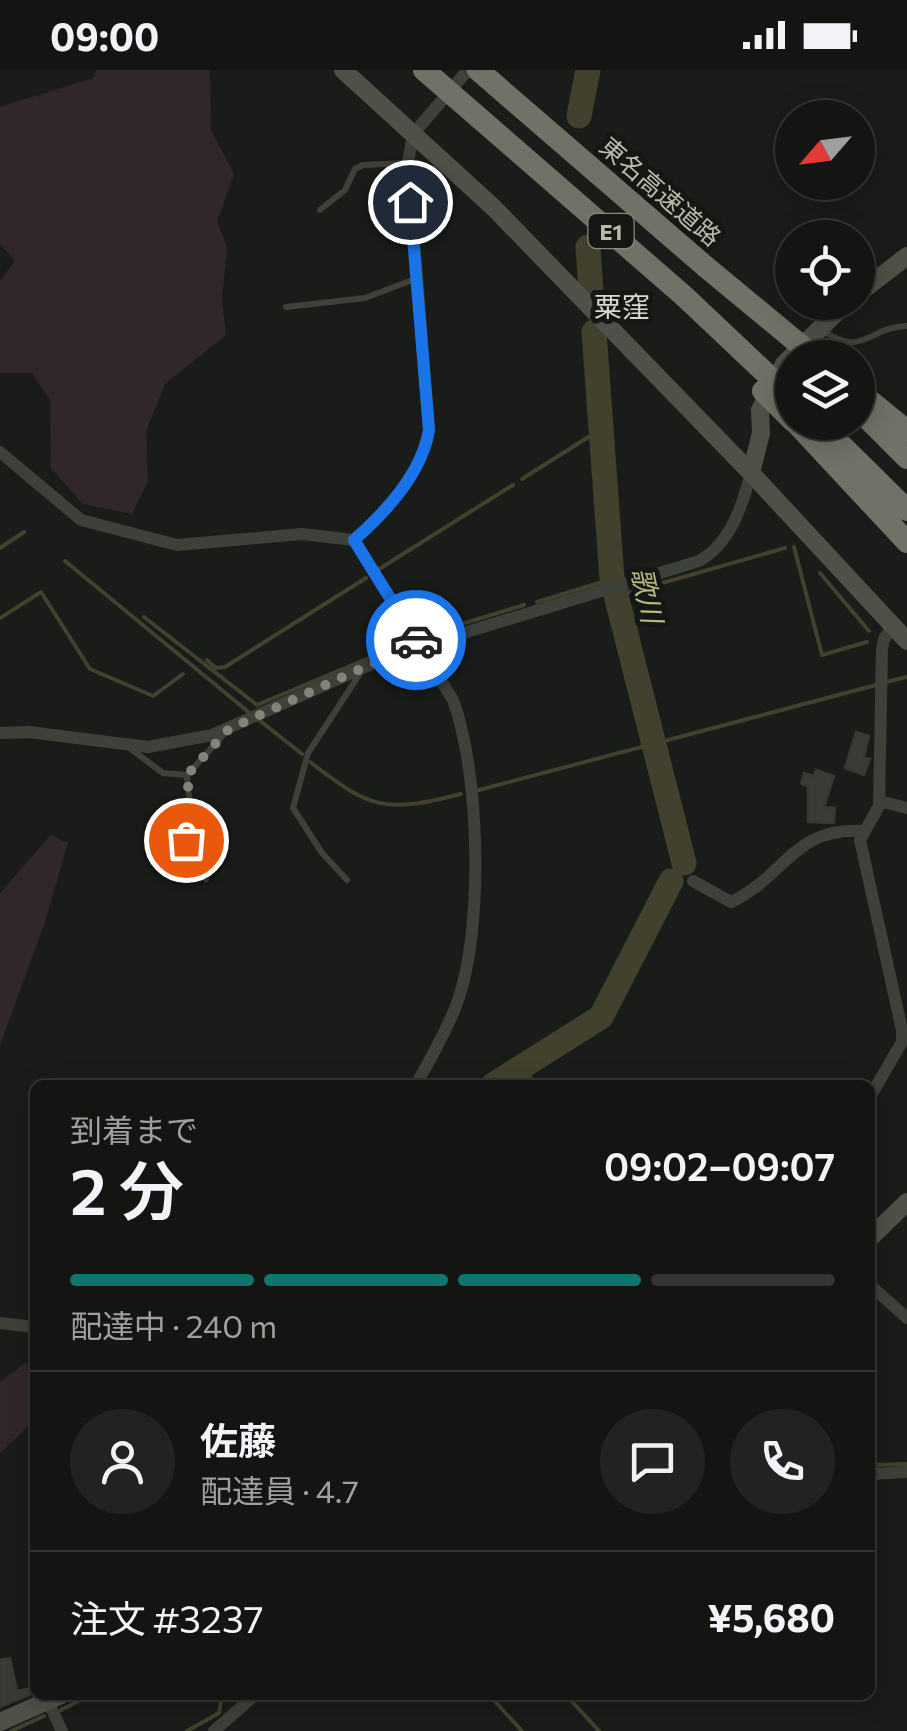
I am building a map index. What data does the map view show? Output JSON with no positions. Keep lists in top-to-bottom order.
{
  "streets": {
    "highway": ["東名高速道路", "E1"]
  },
  "districts": ["粟窪"],
  "water": ["歌川"],
  "north": "bottom left",
  "page": {
    "status": "09:00",
    "heading": ["2 分", "到着まで", "09:02–09:07"],
    "panel": [
      "佐藤",
      "配達員 · 4.7",
      "注文 #3237",
      "¥5,680"
    ],
    "bar": "配達中 · 240 m"
  }
}
